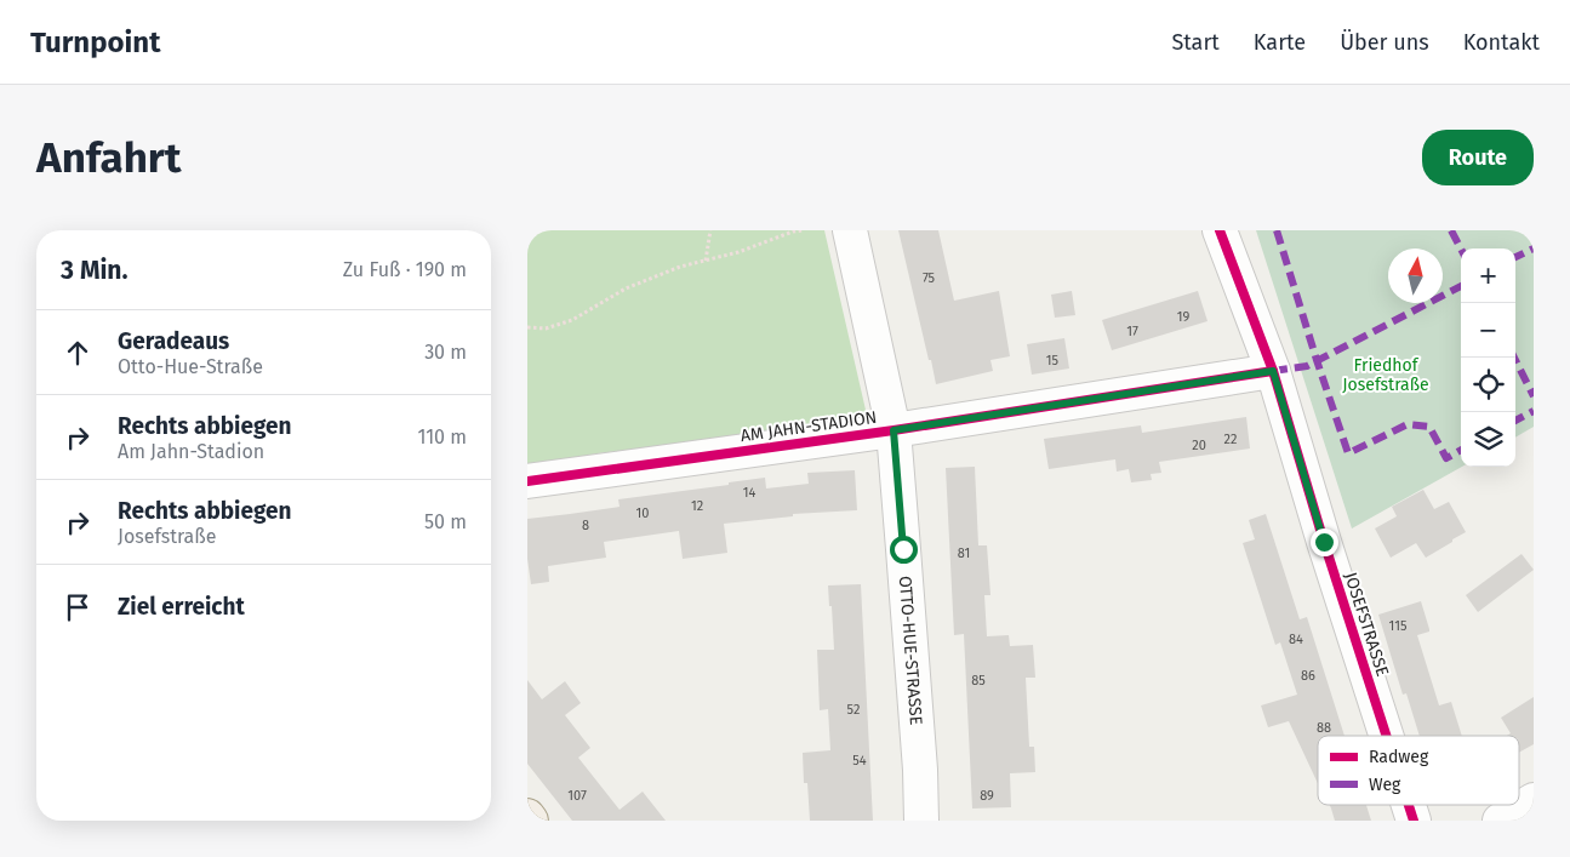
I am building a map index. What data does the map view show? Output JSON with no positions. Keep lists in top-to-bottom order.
{
  "streets": {
    "street": ["AM JAHN-STADION", "JOSEFSTRASSE", "OTTO-HUE-STRASSE"]
  },
  "crossings": [
    ["AM JAHN-STADION", "JOSEFSTRASSE"],
    ["AM JAHN-STADION", "OTTO-HUE-STRASSE"]
  ],
  "parks": ["Friedhof Josefstraße"],
  "house_numbers": [
    "75",
    "19",
    "17",
    "15",
    "22",
    "20",
    "14",
    "12",
    "10",
    "8",
    "81",
    "115",
    "84",
    "86",
    "85",
    "52",
    "88",
    "54",
    "107",
    "89"
  ],
  "legend": ["Radweg", "Weg"],
  "north": "top",
  "page": {
    "header": "Turnpoint",
    "nav": [
      "Start",
      "Karte",
      "Über uns",
      "Kontakt"
    ],
    "buttons": "Route",
    "title": "Anfahrt",
    "heading": ["3 Min.", "Zu Fuß · 190 m"],
    "map_buttons": ["+", "−"],
    "list": [
      ["Geradeaus", "Otto-Hue-Straße", "30 m"],
      ["Rechts abbiegen", "Am Jahn-Stadion", "110 m"],
      ["Rechts abbiegen", "Josefstraße", "50 m"],
      "Ziel erreicht"
    ]
  }
}
